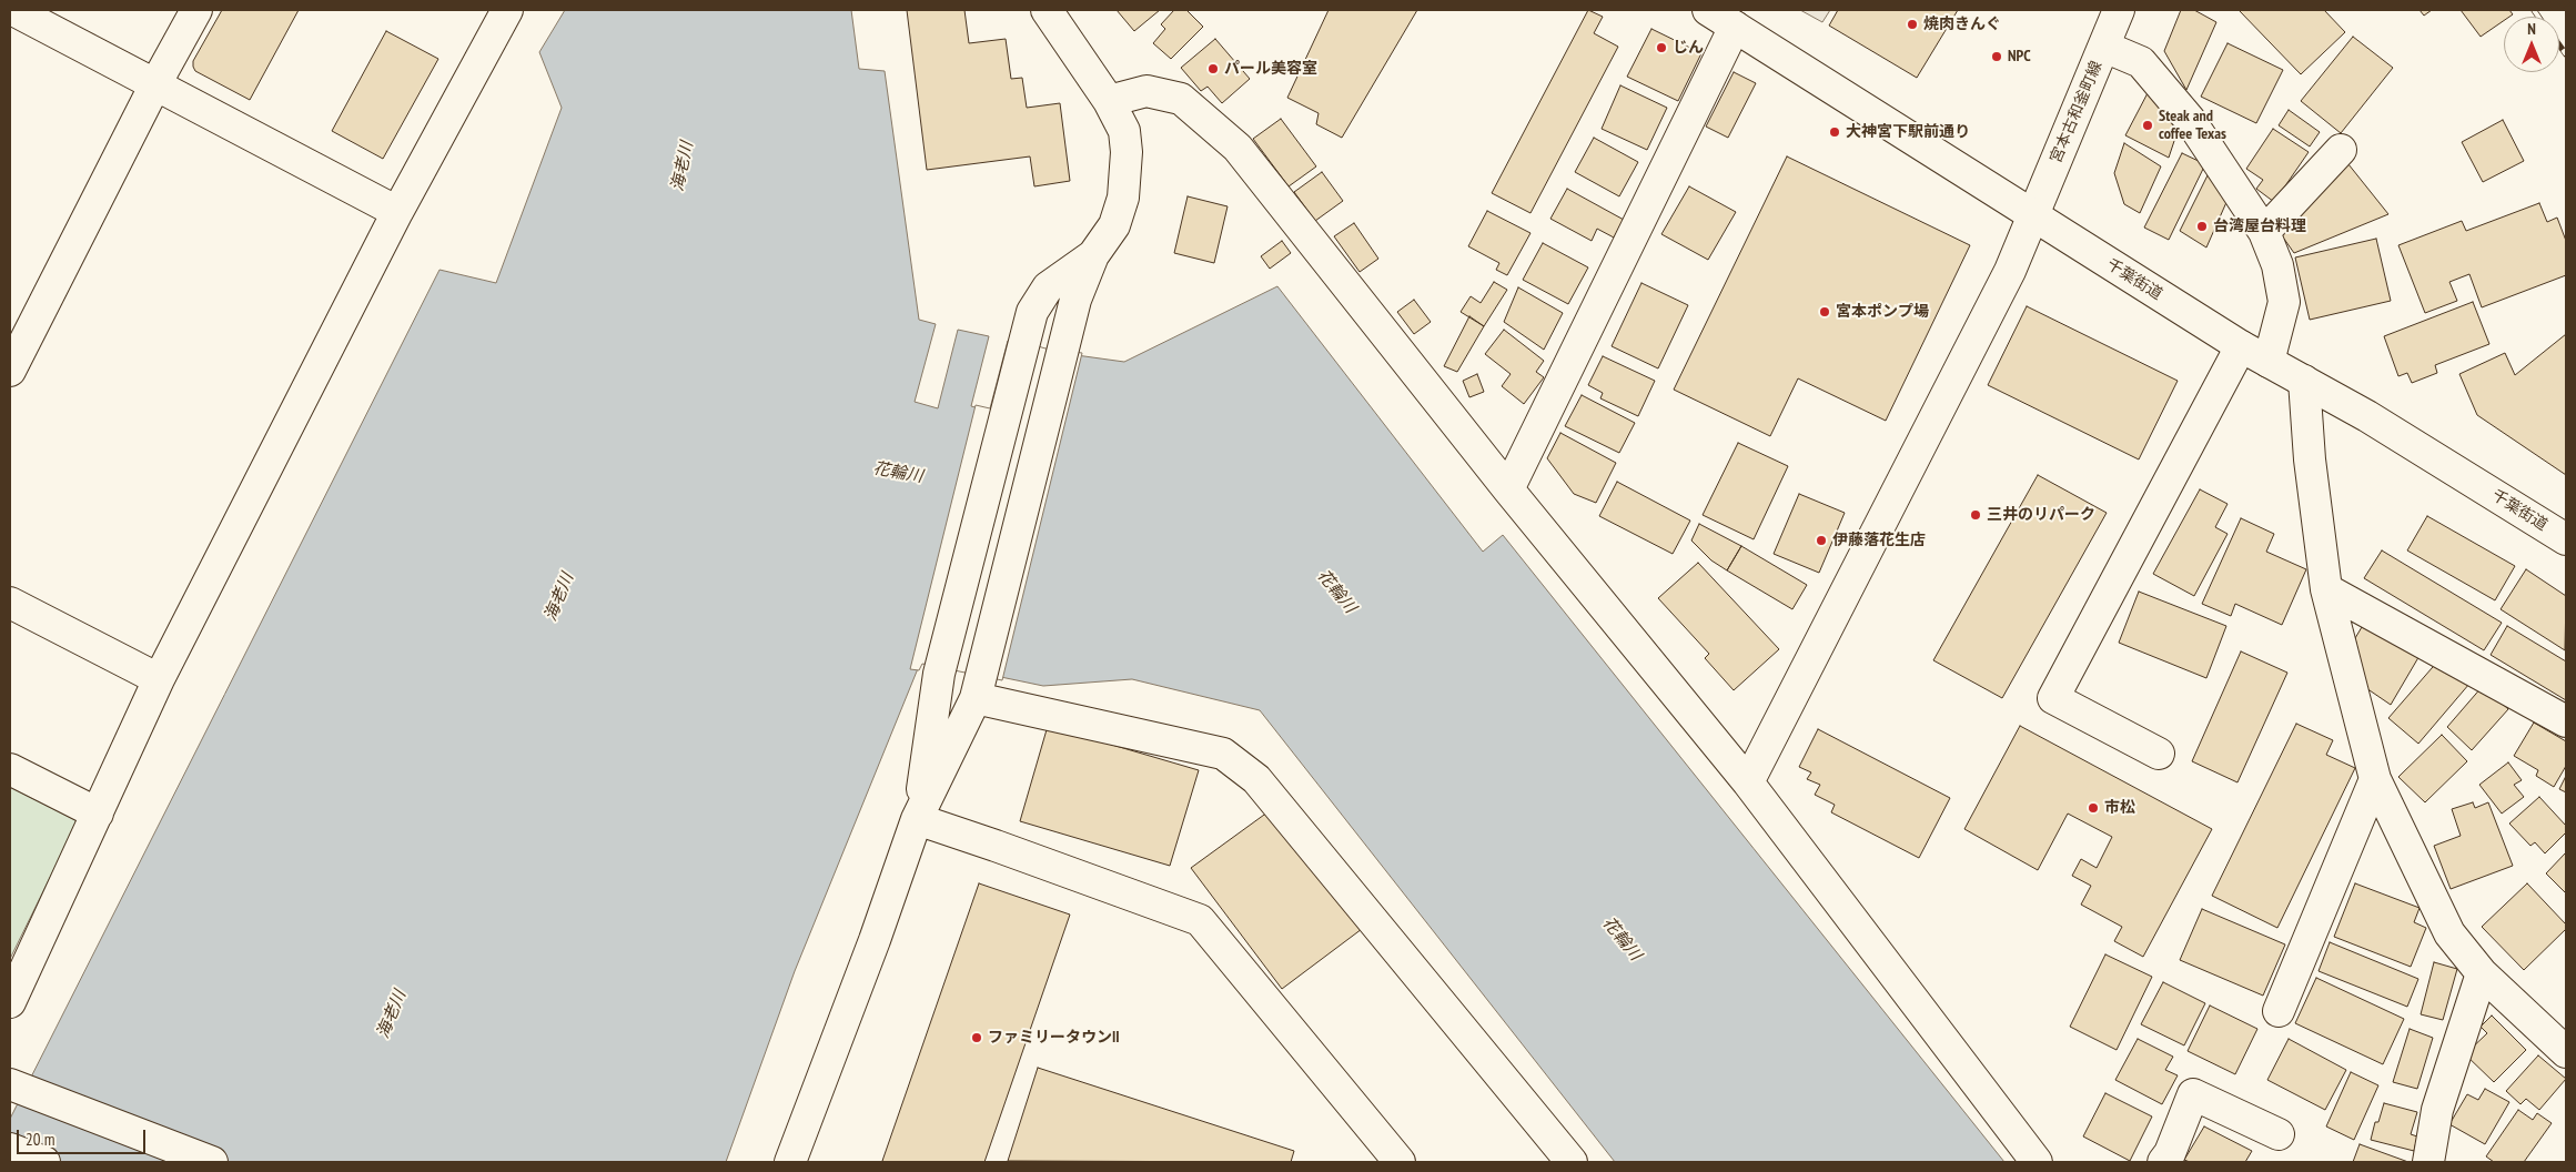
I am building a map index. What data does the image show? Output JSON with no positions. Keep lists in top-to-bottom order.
{
  "streets": {
    "main road": ["宮本古和釜町線", "千葉街道"]
  },
  "crossings": [
    ["宮本古和釜町線", "千葉街道"]
  ],
  "water": ["海老川", "花輪川"],
  "places": [
    "焼肉きんぐ",
    "じん",
    "NPC",
    "パール美容室",
    "Steak and coffee Texas",
    "大神宮下駅前通り",
    "台湾屋台料理",
    "宮本ポンプ場",
    "三井のリパーク",
    "伊藤落花生店",
    "市松",
    "ファミリータウンII"
  ],
  "scale_bar": "20 m",
  "north": "top"
}
